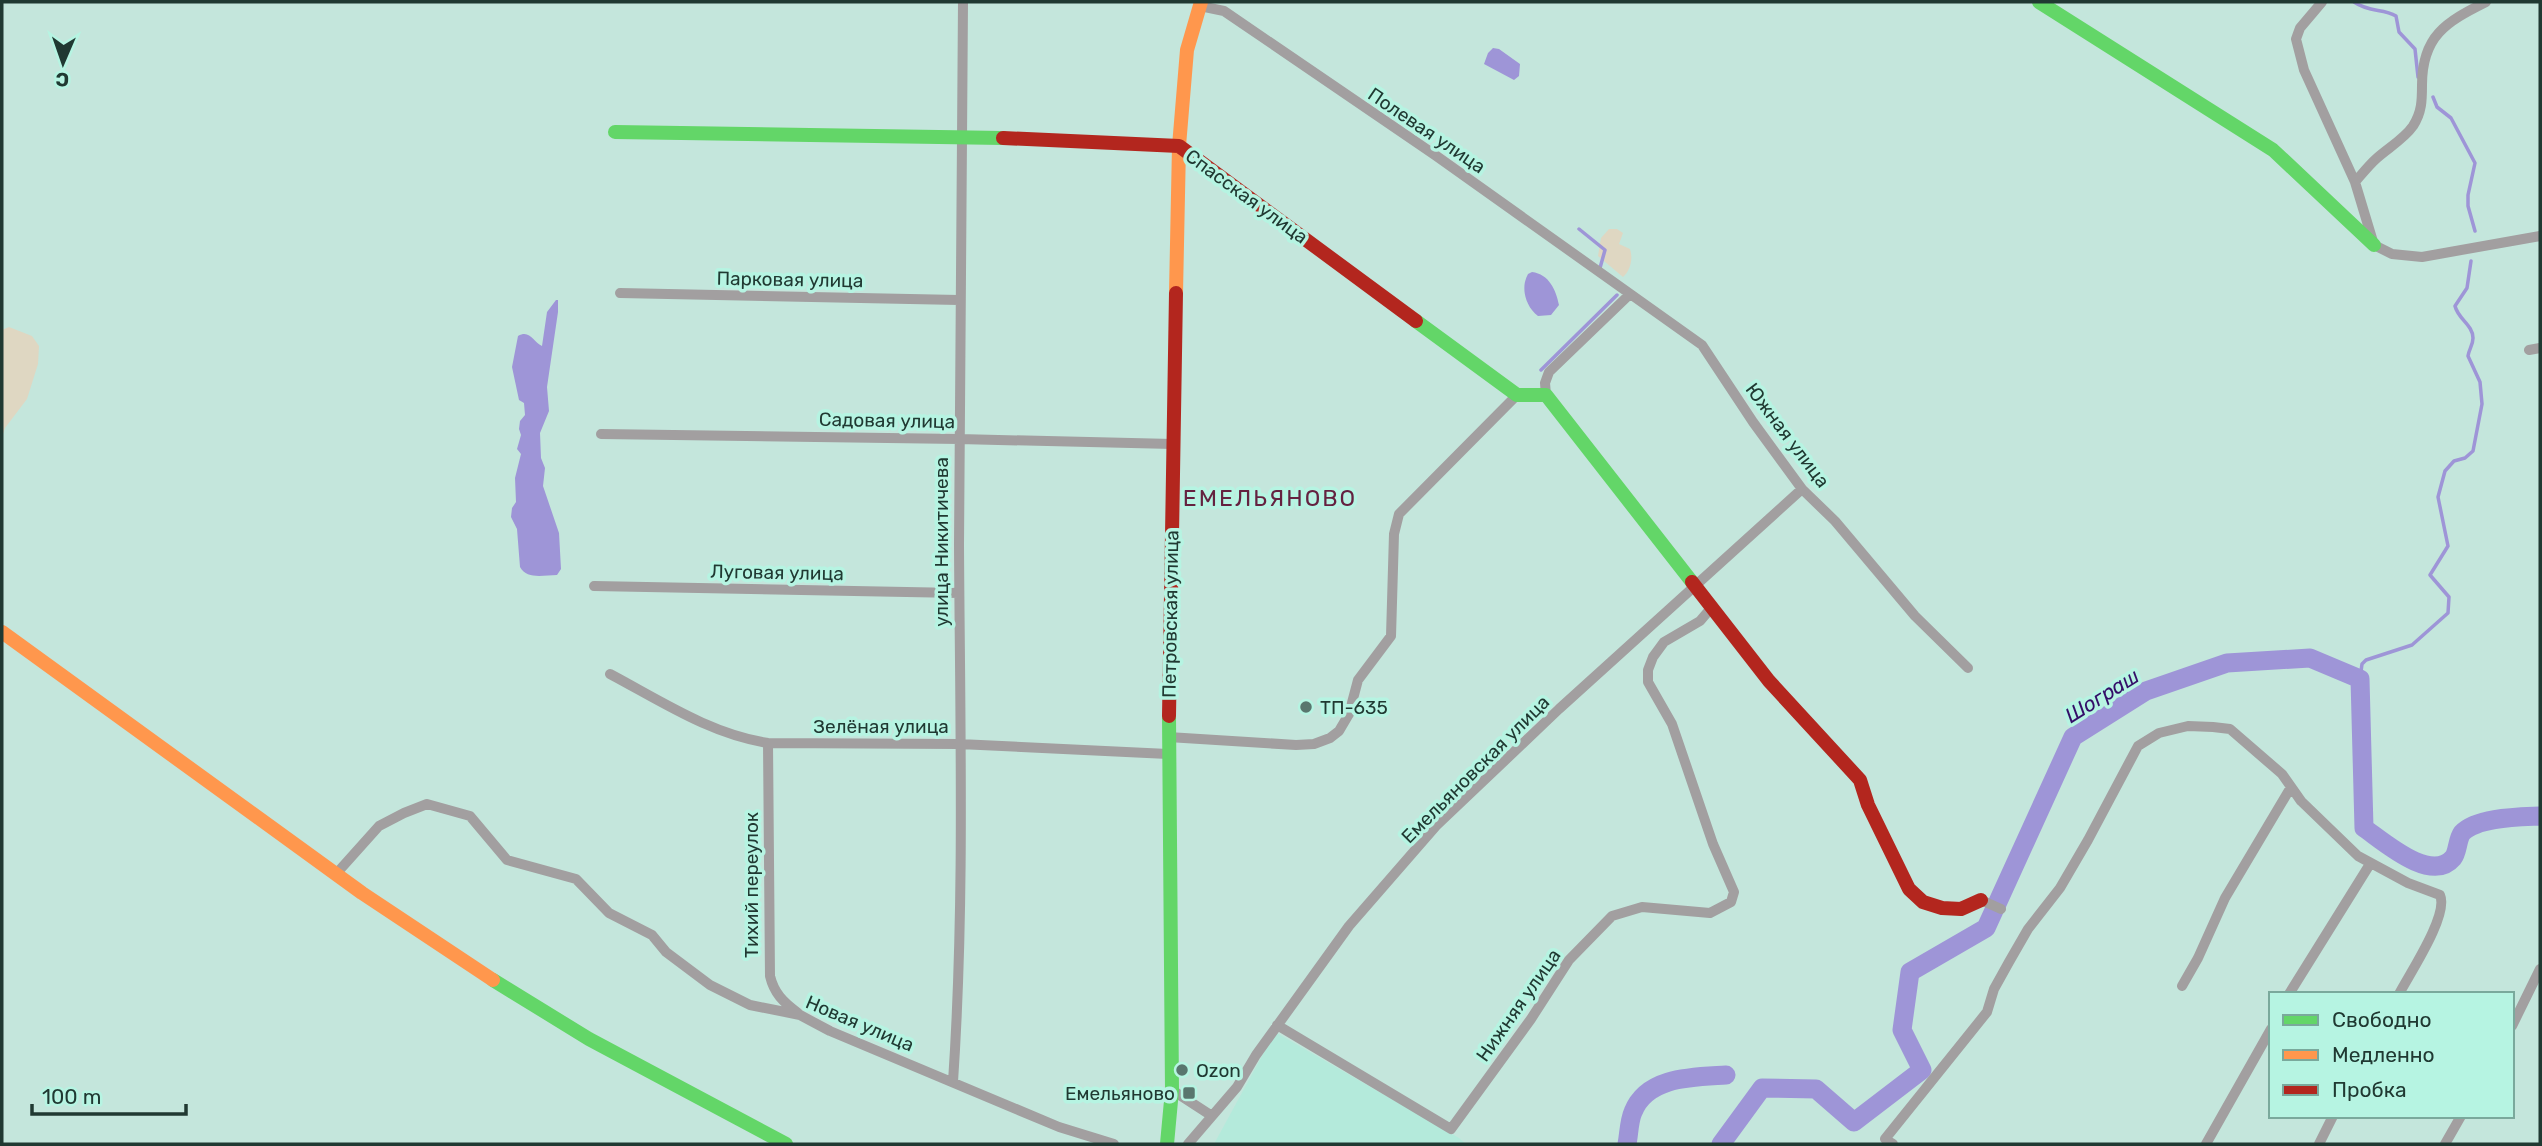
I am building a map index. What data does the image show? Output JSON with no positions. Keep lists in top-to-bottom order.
{
  "streets": {
    "street": [
      "Полевая улица",
      "Спасская улица",
      "Парковая улица",
      "Садовая улица",
      "Южная улица",
      "улица Никитичева",
      "Луговая улица",
      "Петровская улица",
      "Зелёная улица",
      "Емельяновская улица",
      "Тихий переулок",
      "Нижняя улица",
      "Новая улица"
    ]
  },
  "crossings": [
    ["Полевая улица", "Южная улица"],
    ["Полевая улица", "Петровская улица"],
    ["Спасская улица", "улица Никитичева"],
    ["Спасская улица", "Петровская улица"],
    ["Парковая улица", "улица Никитичева"],
    ["Садовая улица", "улица Никитичева"],
    ["Садовая улица", "Петровская улица"],
    ["Южная улица", "Емельяновская улица"],
    ["улица Никитичева", "Луговая улица"],
    ["улица Никитичева", "Зелёная улица"],
    ["улица Никитичева", "Новая улица"],
    ["Петровская улица", "Зелёная улица"],
    ["Зелёная улица", "Тихий переулок"],
    ["Емельяновская улица", "Нижняя улица"],
    ["Тихий переулок", "Новая улица"]
  ],
  "districts": ["ЕМЕЛЬЯНОВО"],
  "water": ["Шограш"],
  "places": {
    "other": ["ТП-635", "Ozon"],
    "transit": ["Емельяново"]
  },
  "legend": ["Свободно", "Медленно", "Пробка"],
  "scale_bar": "100 m",
  "north": "bottom"
}
